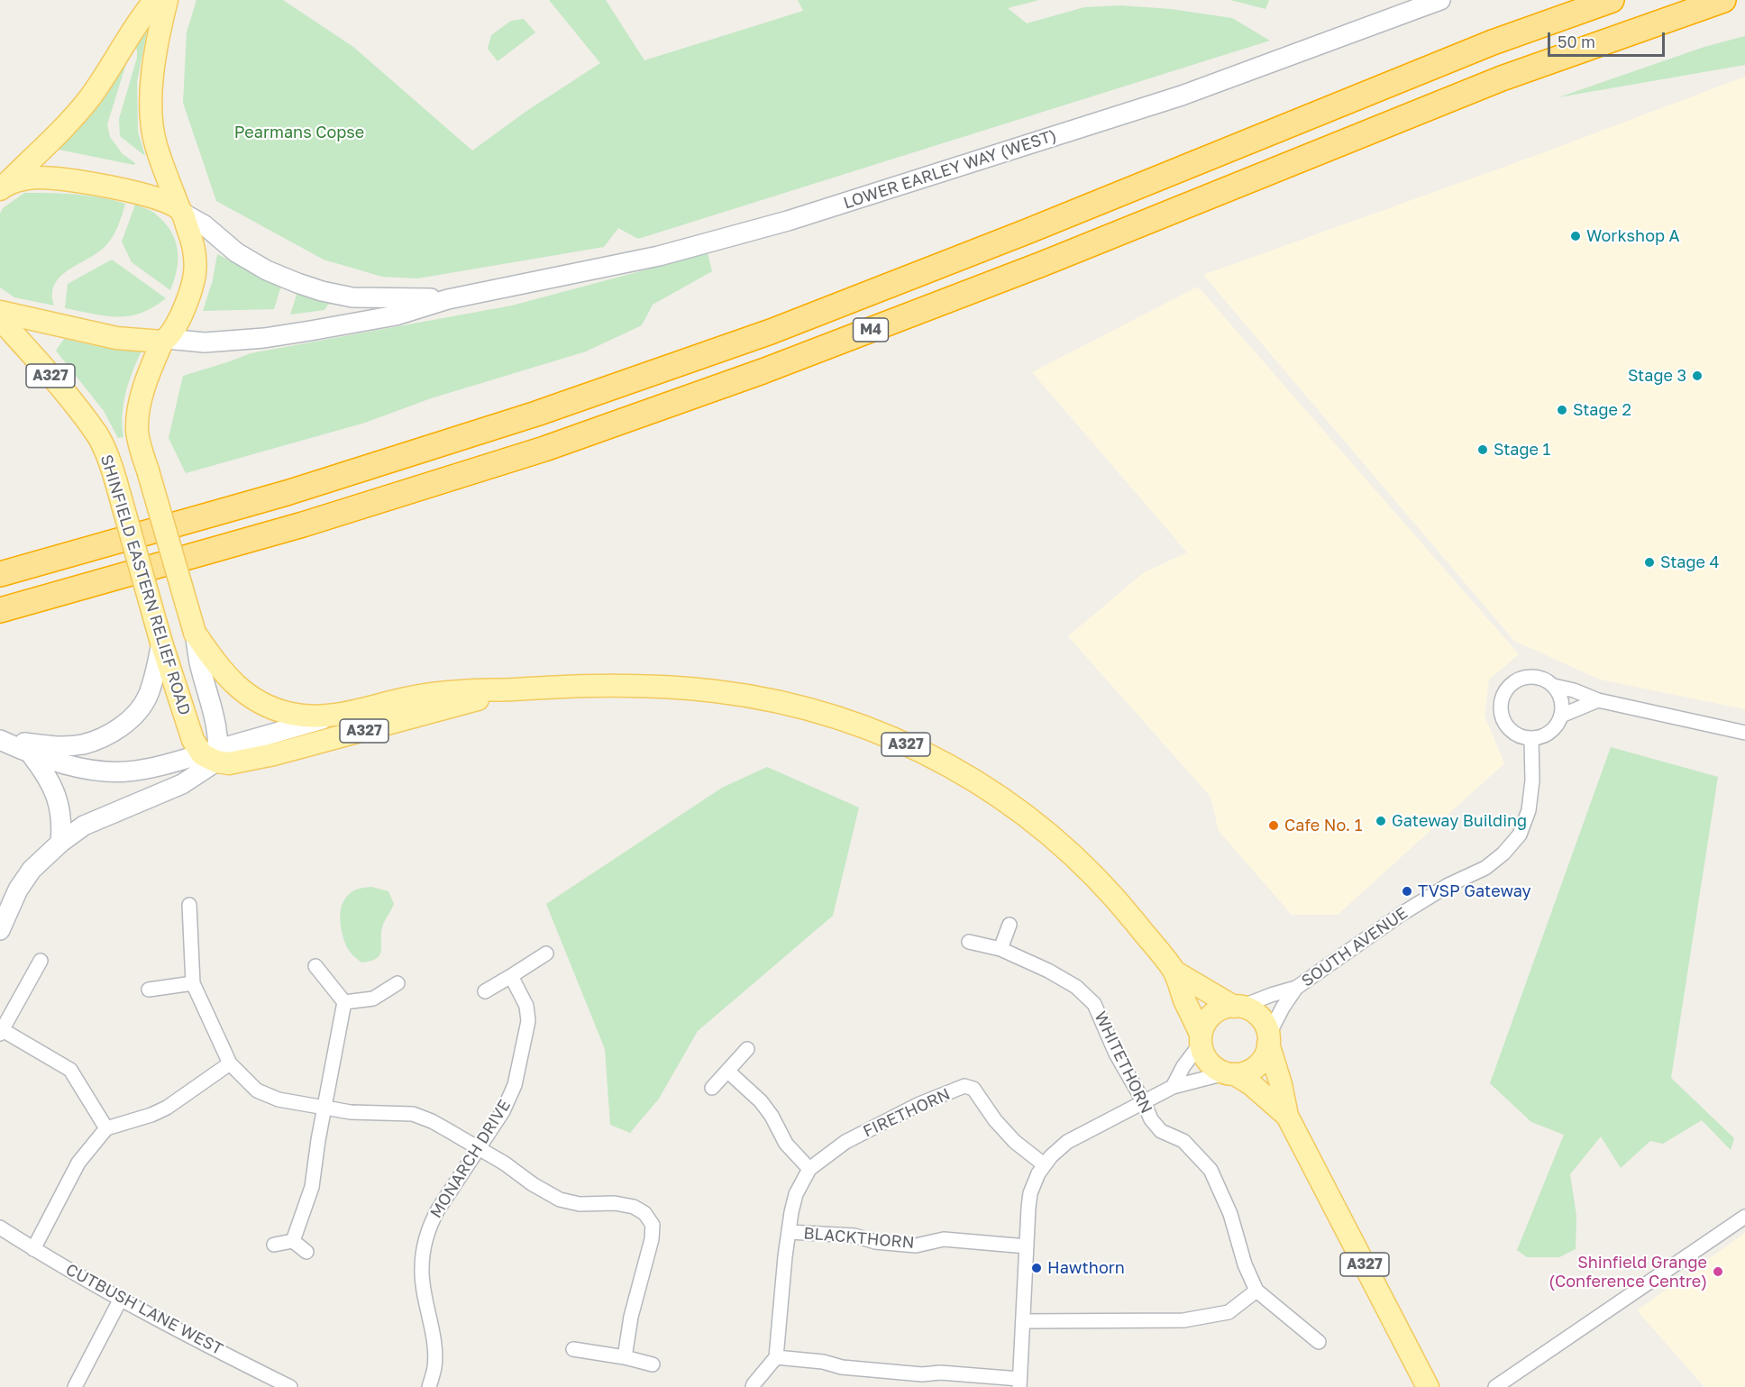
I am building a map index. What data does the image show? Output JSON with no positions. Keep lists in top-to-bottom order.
{
  "streets": {
    "highway": ["M4"],
    "main road": ["LOWER EARLEY WAY (WEST)", "A327", "SHINFIELD EASTERN RELIEF ROAD"],
    "street": [
      "SOUTH AVENUE",
      "WHITETHORN",
      "FIRETHORN",
      "MONARCH DRIVE",
      "BLACKTHORN",
      "CUTBUSH LANE WEST"
    ]
  },
  "crossings": [
    ["LOWER EARLEY WAY (WEST)", "SHINFIELD EASTERN RELIEF ROAD"],
    ["A327", "SHINFIELD EASTERN RELIEF ROAD"],
    ["A327", "SOUTH AVENUE"],
    ["SHINFIELD EASTERN RELIEF ROAD", "SOUTH AVENUE"],
    ["FIRETHORN", "BLACKTHORN"]
  ],
  "parks": ["Pearmans Copse"],
  "places": [
    "Workshop A",
    "Stage 3",
    "Stage 2",
    "Stage 1",
    "Stage 4",
    "Gateway Building",
    "Cafe No. 1",
    "TVSP Gateway",
    "Hawthorn",
    "Shinfield Grange (Conference Centre)"
  ],
  "scale_bar": "50 m"
}
